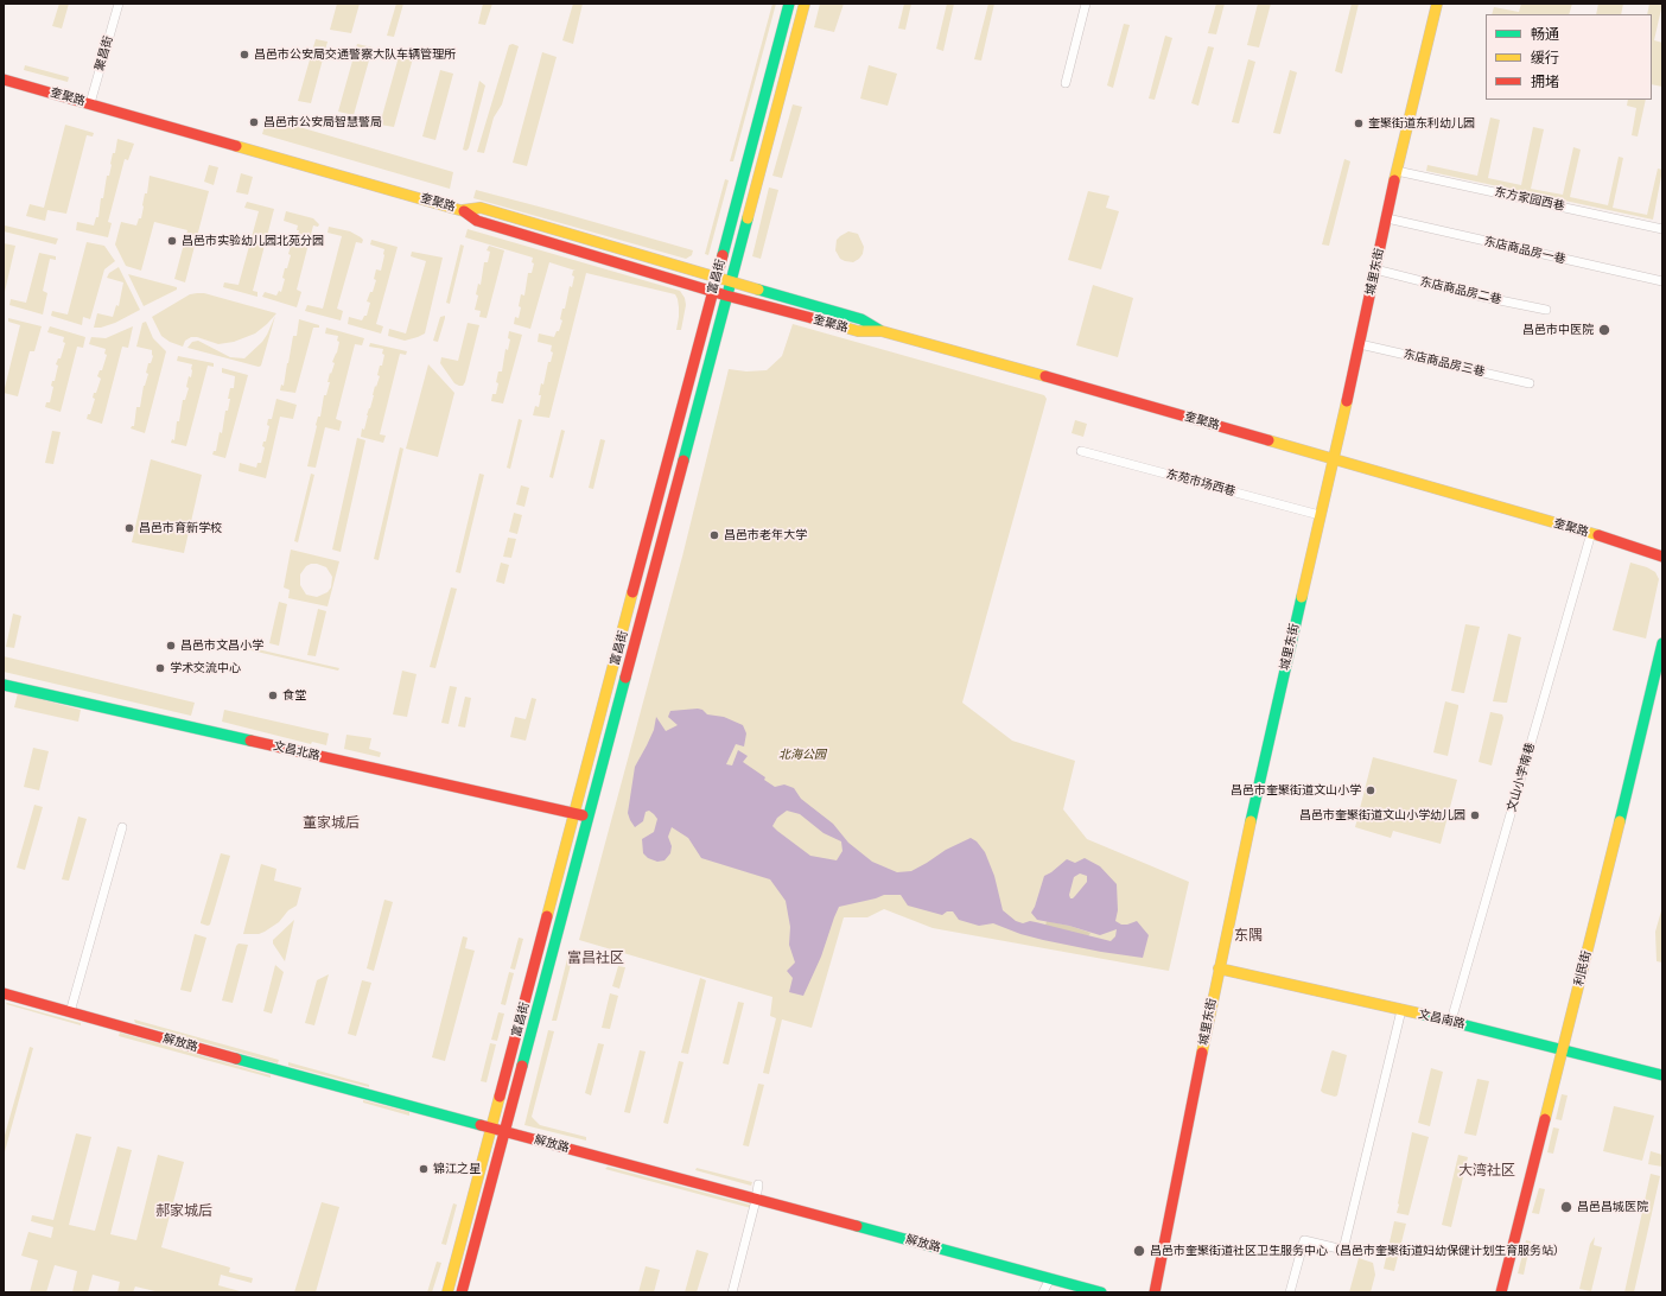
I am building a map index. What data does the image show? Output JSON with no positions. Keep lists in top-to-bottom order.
{
  "streets": {
    "street": [
      "聚昌街",
      "奎聚路",
      "东方家园西巷",
      "东店商品房一巷",
      "城里东街",
      "富昌街",
      "东店商品房二巷",
      "东店商品房三巷",
      "东苑市场西巷",
      "文昌北路",
      "文山小学南巷",
      "利民街",
      "文昌南路",
      "解放路"
    ]
  },
  "crossings": [
    ["聚昌街", "奎聚路"],
    ["奎聚路", "城里东街"],
    ["奎聚路", "富昌街"],
    ["奎聚路", "文山小学南巷"],
    ["东方家园西巷", "城里东街"],
    ["东店商品房一巷", "城里东街"],
    ["城里东街", "东店商品房二巷"],
    ["城里东街", "东店商品房三巷"],
    ["城里东街", "东苑市场西巷"],
    ["城里东街", "文昌南路"],
    ["富昌街", "文昌北路"],
    ["富昌街", "解放路"],
    ["文山小学南巷", "文昌南路"],
    ["利民街", "文昌南路"]
  ],
  "districts": [
    "董家城后",
    "东隅",
    "富昌社区",
    "大湾社区",
    "郝家城后"
  ],
  "parks": ["北海公园"],
  "places": [
    "昌邑市公安局交通警察大队车辆管理所",
    "昌邑市公安局智慧警局",
    "奎聚街道东利幼儿园",
    "昌邑市实验幼儿园北苑分园",
    "昌邑市中医院",
    "昌邑市育新学校",
    "昌邑市老年大学",
    "昌邑市文昌小学",
    "学术交流中心",
    "食堂",
    "昌邑市奎聚街道文山小学",
    "昌邑市奎聚街道文山小学幼儿园",
    "锦江之星",
    "昌邑昌城医院",
    "昌邑市奎聚街道社区卫生服务中心（昌邑市奎聚街道妇幼保健计划生育服务站）"
  ],
  "legend": ["畅通", "缓行", "拥堵"]
}
